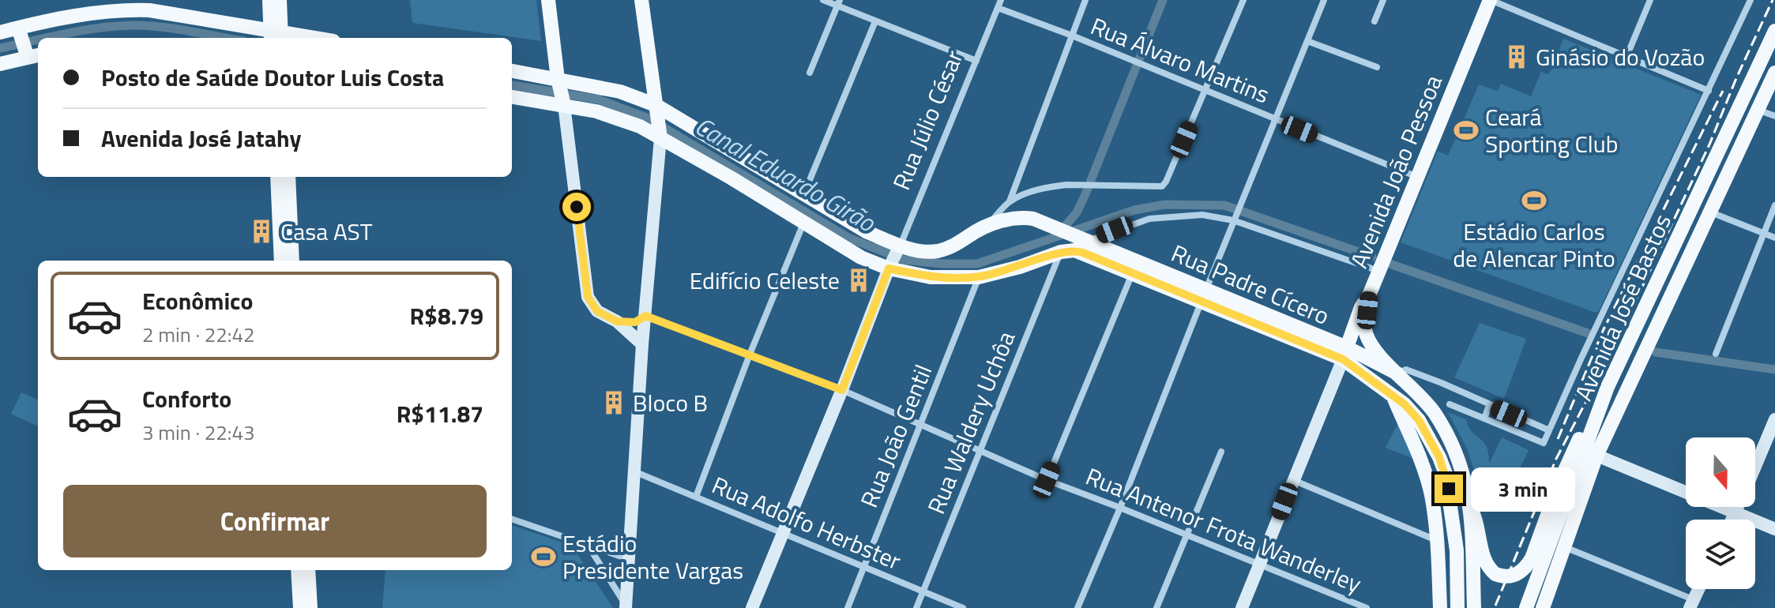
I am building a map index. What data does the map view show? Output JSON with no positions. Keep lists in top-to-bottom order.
{
  "streets": {
    "main road": ["Avenida João Pessoa", "Rua Padre Cícero", "Avenida José Bastos"],
    "street": [
      "Rua Álvaro Martins",
      "Rua Júlio César",
      "Rua Waldery Uchôa",
      "Rua João Gentil",
      "Rua Adolfo Herbster",
      "Rua Antenor Frota Wanderley"
    ]
  },
  "crossings": [
    ["Rua Álvaro Martins", "Rua Júlio César"],
    ["Rua Álvaro Martins", "Avenida João Pessoa"],
    ["Rua Júlio César", "Rua Padre Cícero"],
    ["Rua Júlio César", "Rua Adolfo Herbster"],
    ["Rua Júlio César", "Rua Antenor Frota Wanderley"],
    ["Avenida João Pessoa", "Rua Padre Cícero"],
    ["Rua Padre Cícero", "Avenida José Bastos"],
    ["Rua Padre Cícero", "Rua Waldery Uchôa"],
    ["Rua Waldery Uchôa", "Rua Adolfo Herbster"],
    ["Rua Waldery Uchôa", "Rua Antenor Frota Wanderley"],
    ["Rua João Gentil", "Rua Adolfo Herbster"],
    ["Rua João Gentil", "Rua Antenor Frota Wanderley"]
  ],
  "water": ["Canal Eduardo Girão"],
  "places": {
    "building": [
      "Ginásio do Vozão",
      "Casa AST",
      "Edifício Celeste",
      "Bloco B"
    ],
    "sports": ["Ceará Sporting Club", "Estádio Carlos de Alencar Pinto", "Estádio Presidente Vargas"]
  },
  "north": "bottom",
  "page": {
    "banner": ["Posto de Saúde Doutor Luis Costa", "Avenida José Jatahy"],
    "list": [
      {
        "name": "Econômico",
        "note": "2 min · 22:42",
        "value": "R$8.79"
      },
      {
        "name": "Conforto",
        "note": "3 min · 22:43",
        "value": "R$11.87"
      }
    ],
    "bubble": "3 min",
    "buttons": "Confirmar"
  }
}
